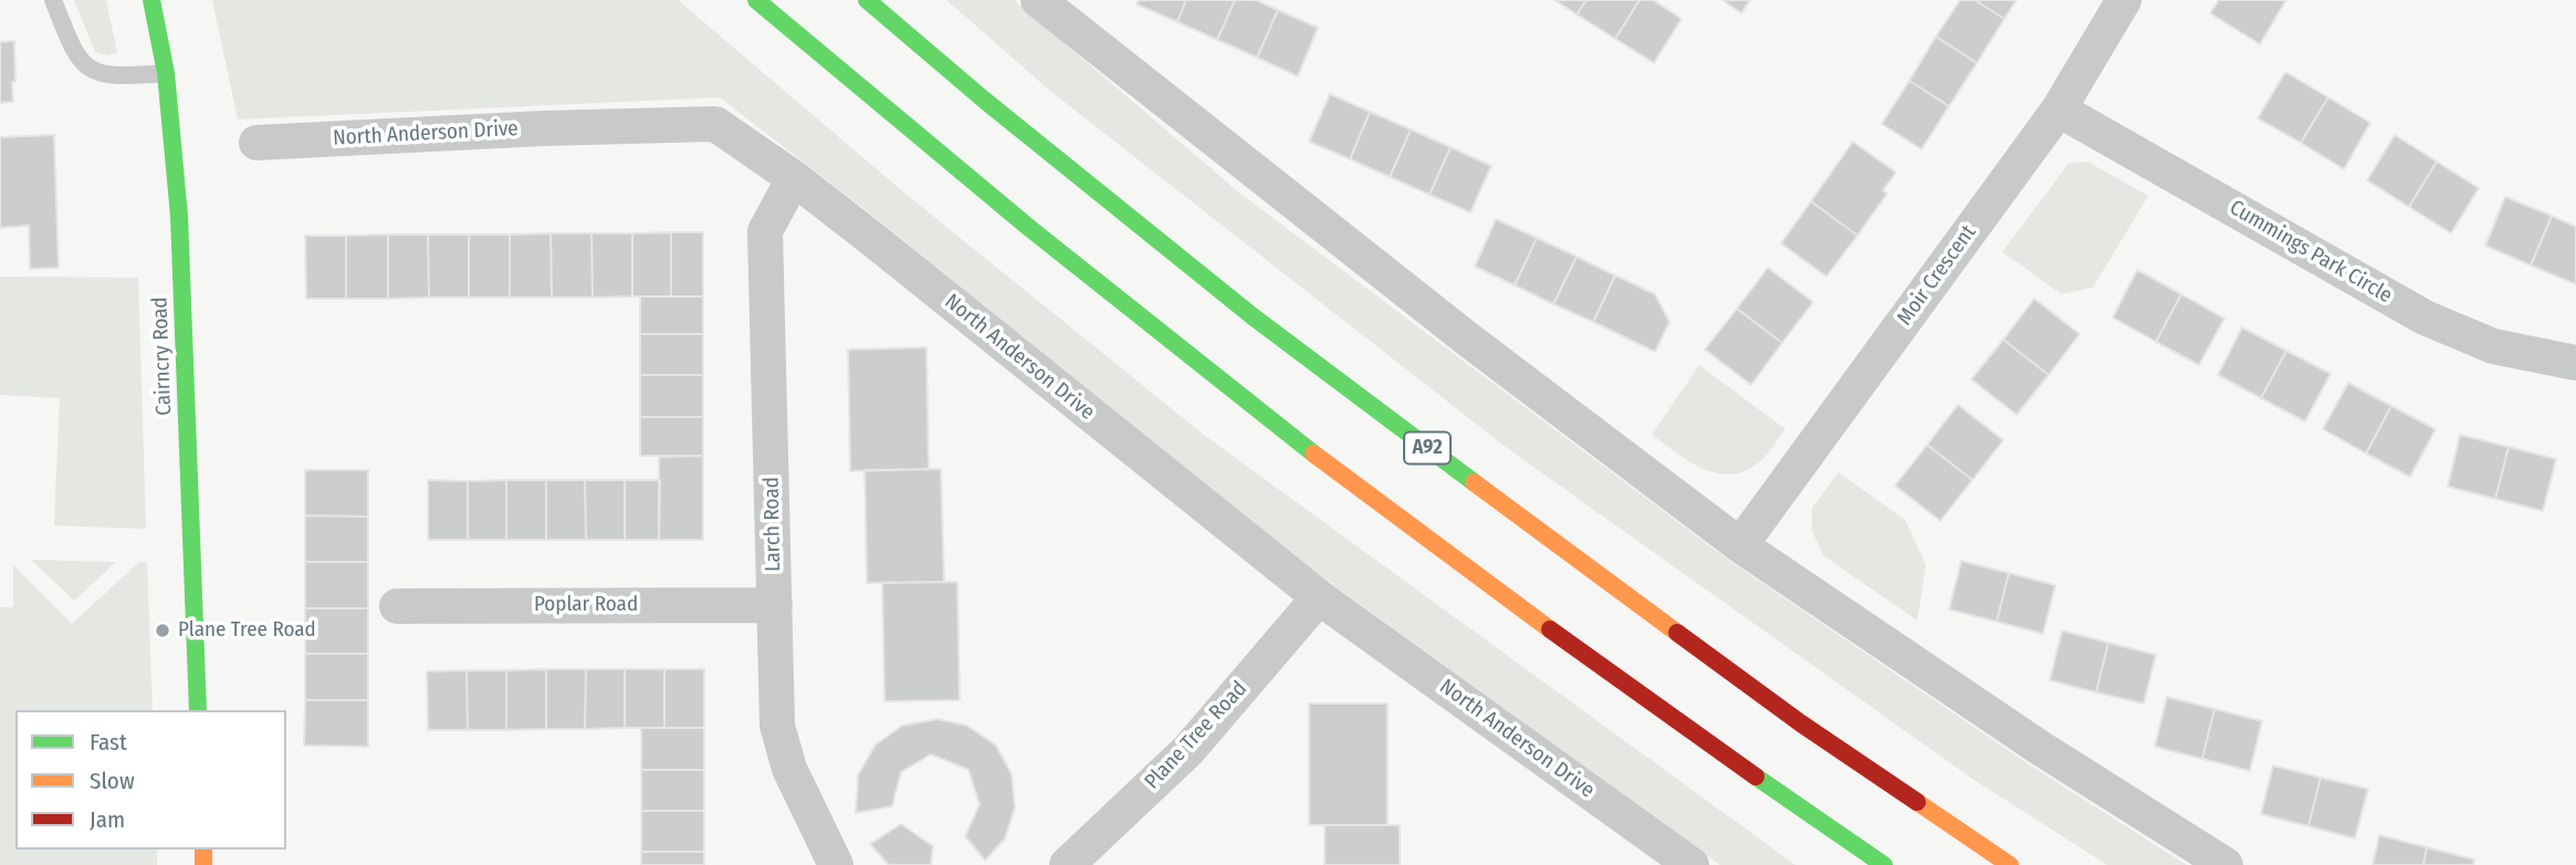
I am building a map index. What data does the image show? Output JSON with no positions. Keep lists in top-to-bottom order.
{
  "streets": {
    "main road": ["Cairncry Road", "A92"],
    "street": [
      "North Anderson Drive",
      "Cummings Park Circle",
      "Moir Crescent",
      "Larch Road",
      "Poplar Road",
      "Plane Tree Road"
    ]
  },
  "crossings": [
    ["North Anderson Drive", "Larch Road"],
    ["North Anderson Drive", "Plane Tree Road"],
    ["Cummings Park Circle", "Moir Crescent"],
    ["Larch Road", "Poplar Road"]
  ],
  "places": ["Plane Tree Road"],
  "legend": ["Fast", "Slow", "Jam"]
}
